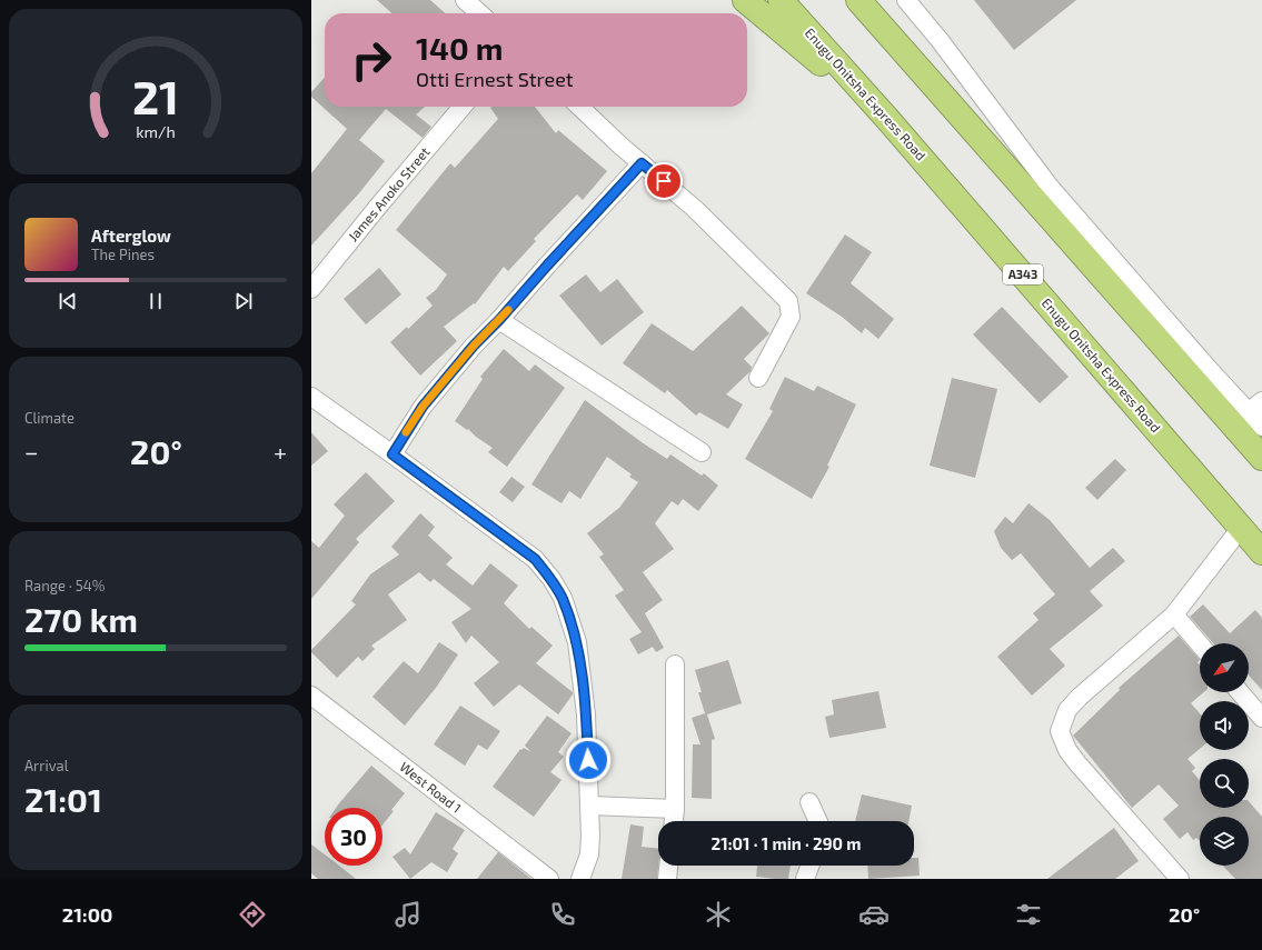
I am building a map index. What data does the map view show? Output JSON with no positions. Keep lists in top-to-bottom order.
{
  "streets": {
    "highway": ["Enugu Onitsha Express Road", "A343"],
    "street": ["James Anoko Street", "West Road 1"]
  },
  "north": "bottom left",
  "page": {
    "turn": ["140 m", "Otti Ernest Street"],
    "song": ["Afterglow", "The Pines"],
    "tile": [
      "Climate",
      ["Range · 54%", "270 km"],
      ["Arrival", "21:01"]
    ],
    "heat": ["−", "20°", "+"],
    "limit": "30",
    "trip": "21:01 · 1 min · 290 m",
    "tabs": ["21:00", "20°"],
    "gauge": ["21", "km/h"]
  }
}
